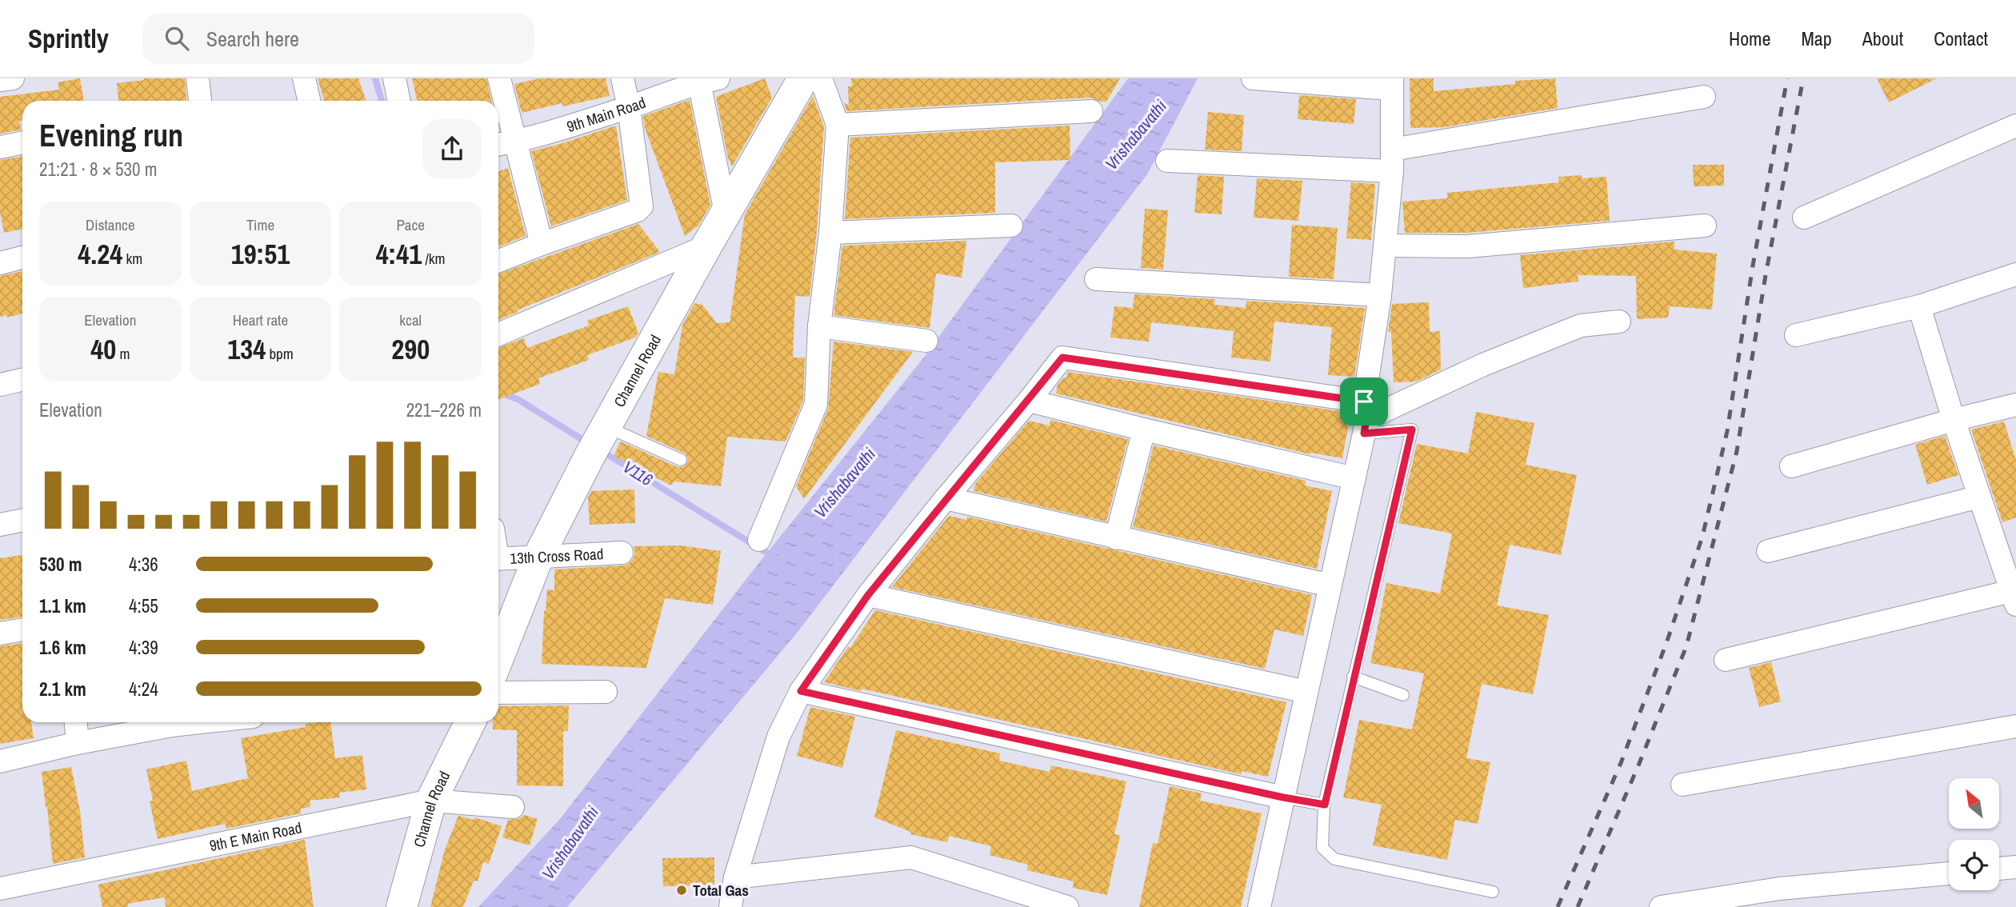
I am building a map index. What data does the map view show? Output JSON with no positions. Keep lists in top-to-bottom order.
{
  "streets": {
    "street": [
      "9th Main Road",
      "Channel Road",
      "13th Cross Road",
      "9th E Main Road"
    ]
  },
  "crossings": [
    ["Channel Road", "13th Cross Road"],
    ["Channel Road", "9th E Main Road"]
  ],
  "water": ["Vrishabavathi", "V116"],
  "places": ["Total Gas"],
  "north": "top left",
  "page": {
    "header": "Sprintly",
    "search": "Search here",
    "nav": [
      "Home",
      "Map",
      "About",
      "Contact"
    ],
    "heading": ["Evening run", "21:21 · 8 × 530 m"],
    "stats": [
      ["Distance", "4.24 km"],
      ["Time", "19:51"],
      ["Pace", "4:41 /km"],
      ["Elevation", "40 m"],
      ["Heart rate", "134 bpm"],
      ["kcal", "290"]
    ],
    "chart": ["Elevation", "221–226 m"],
    "list": [
      {
        "name": "530 m",
        "note": "4:36"
      },
      {
        "name": "1.1 km",
        "note": "4:55"
      },
      {
        "name": "1.6 km",
        "note": "4:39"
      },
      {
        "name": "2.1 km",
        "note": "4:24"
      }
    ]
  }
}
